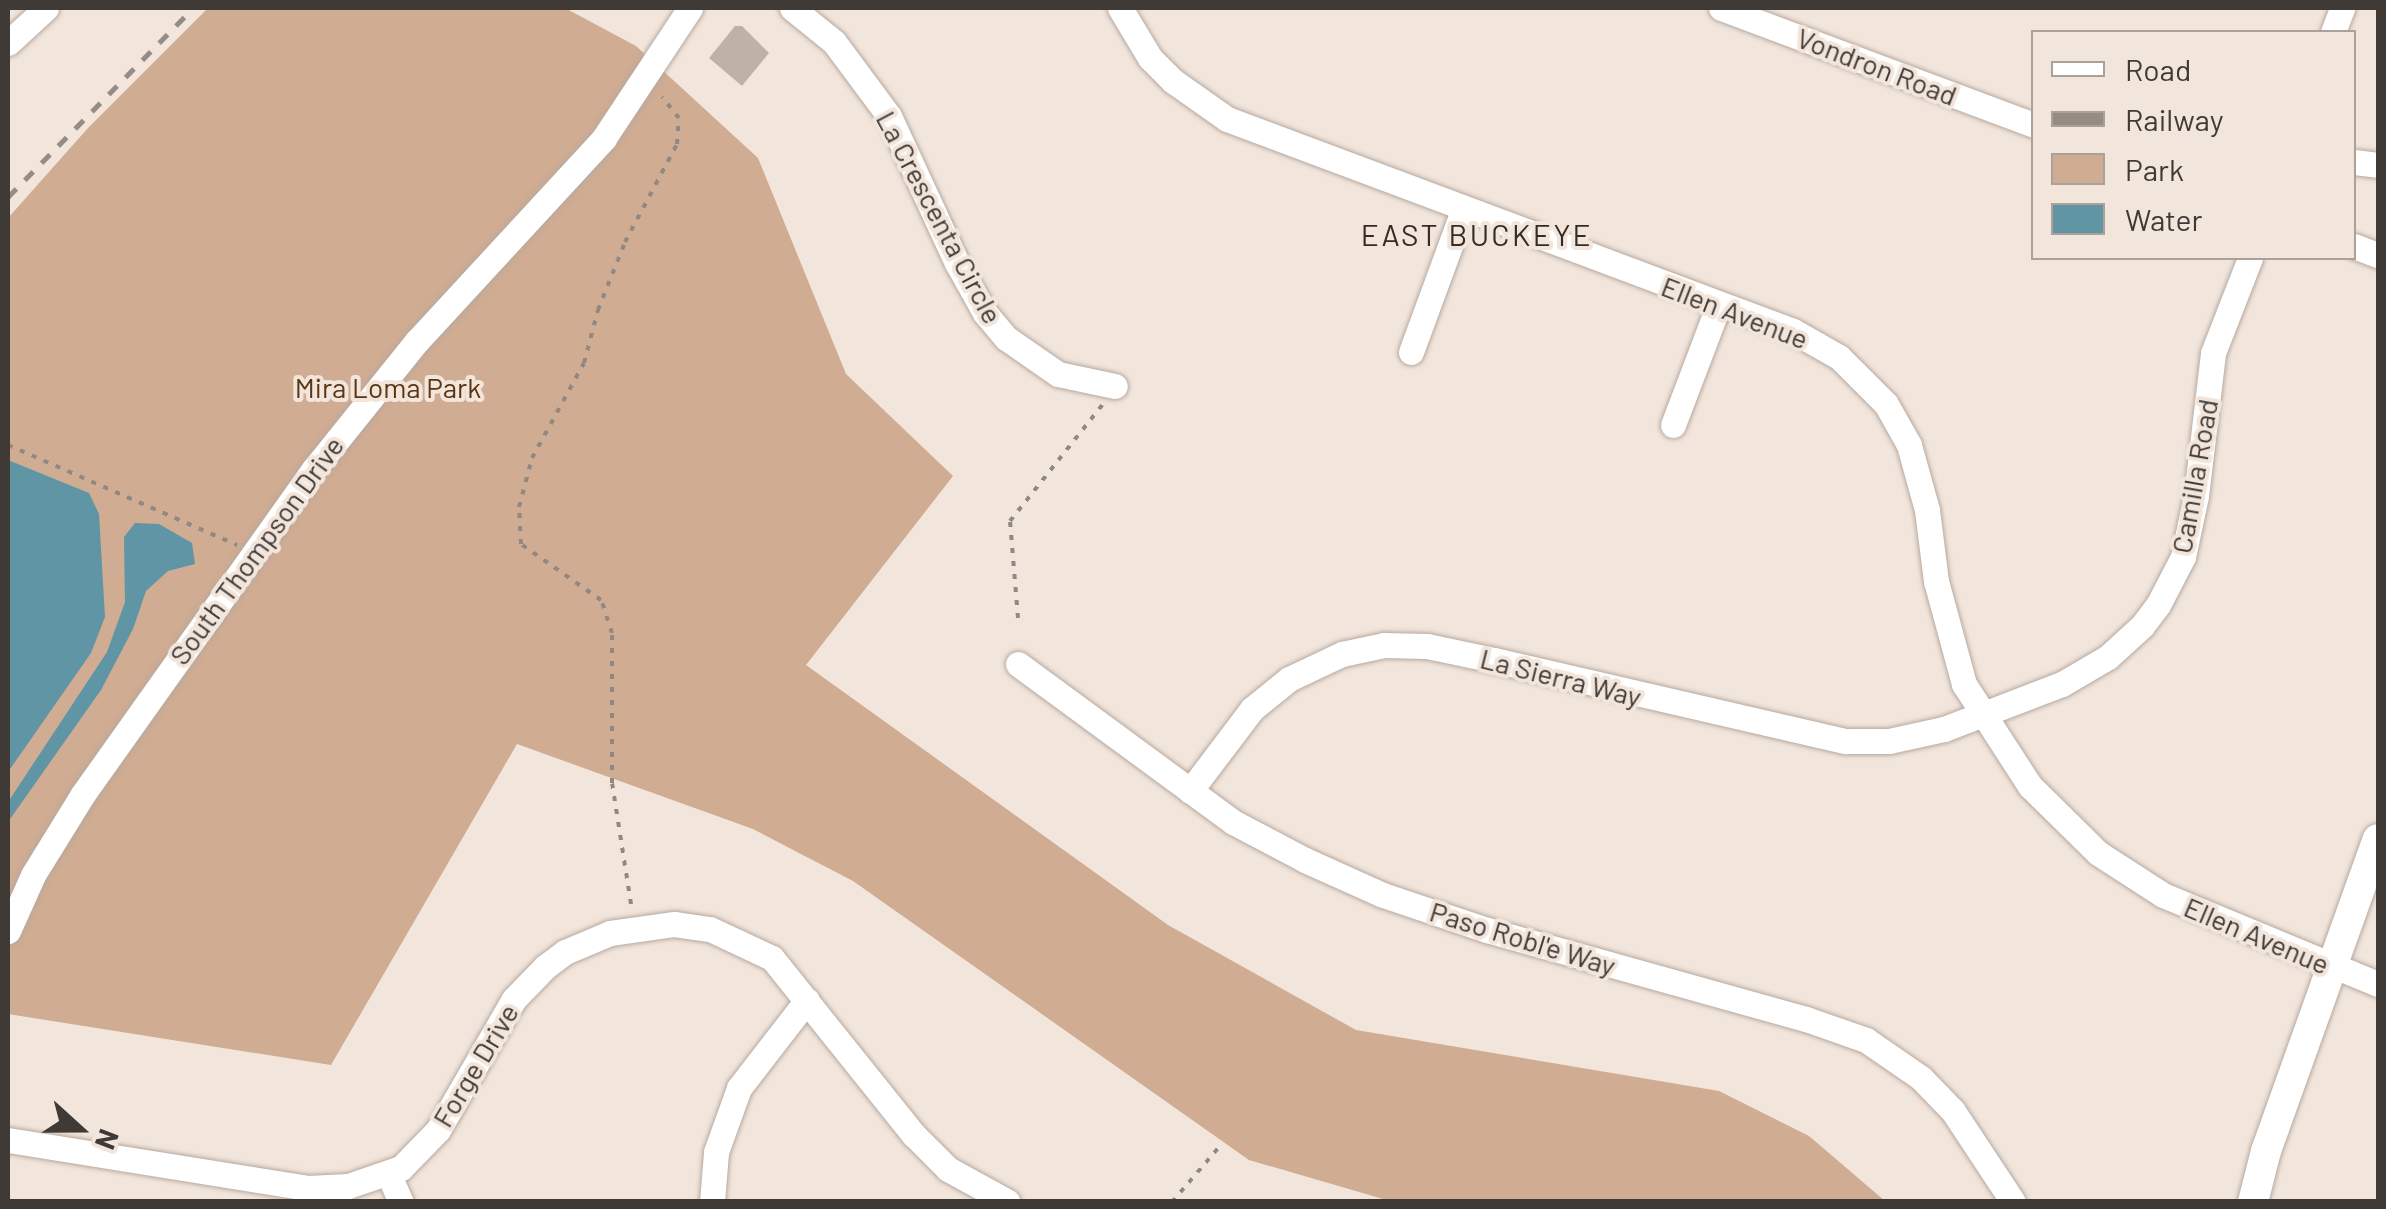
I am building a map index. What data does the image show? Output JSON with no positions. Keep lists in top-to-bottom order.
{
  "streets": {
    "street": [
      "Vondron Road",
      "La Crescenta Circle",
      "Ellen Avenue",
      "Camilla Road",
      "South Thompson Drive",
      "La Sierra Way",
      "Paso Robl'e Way",
      "Forge Drive"
    ]
  },
  "crossings": [
    ["Ellen Avenue", "Camilla Road"],
    ["Ellen Avenue", "La Sierra Way"],
    ["Camilla Road", "La Sierra Way"],
    ["La Sierra Way", "Paso Robl'e Way"]
  ],
  "districts": ["EAST BUCKEYE"],
  "parks": ["Mira Loma Park"],
  "legend": [
    "Road",
    "Railway",
    "Park",
    "Water"
  ],
  "north": "right"
}
